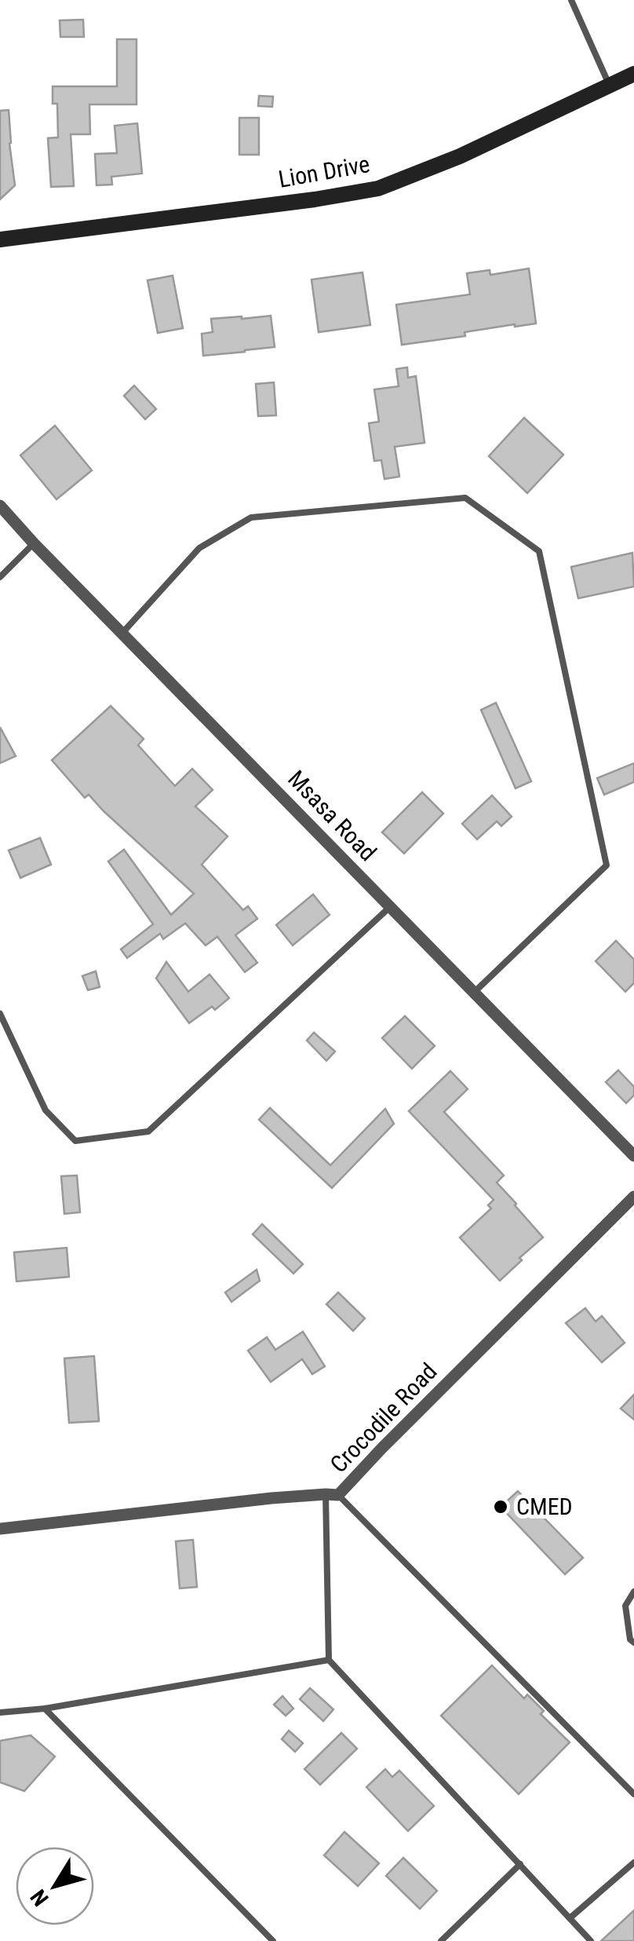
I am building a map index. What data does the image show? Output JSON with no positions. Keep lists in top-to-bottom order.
{
  "streets": {
    "street": ["Lion Drive", "Msasa Road", "Crocodile Road"]
  },
  "places": ["CMED"],
  "north": "bottom left"
}
